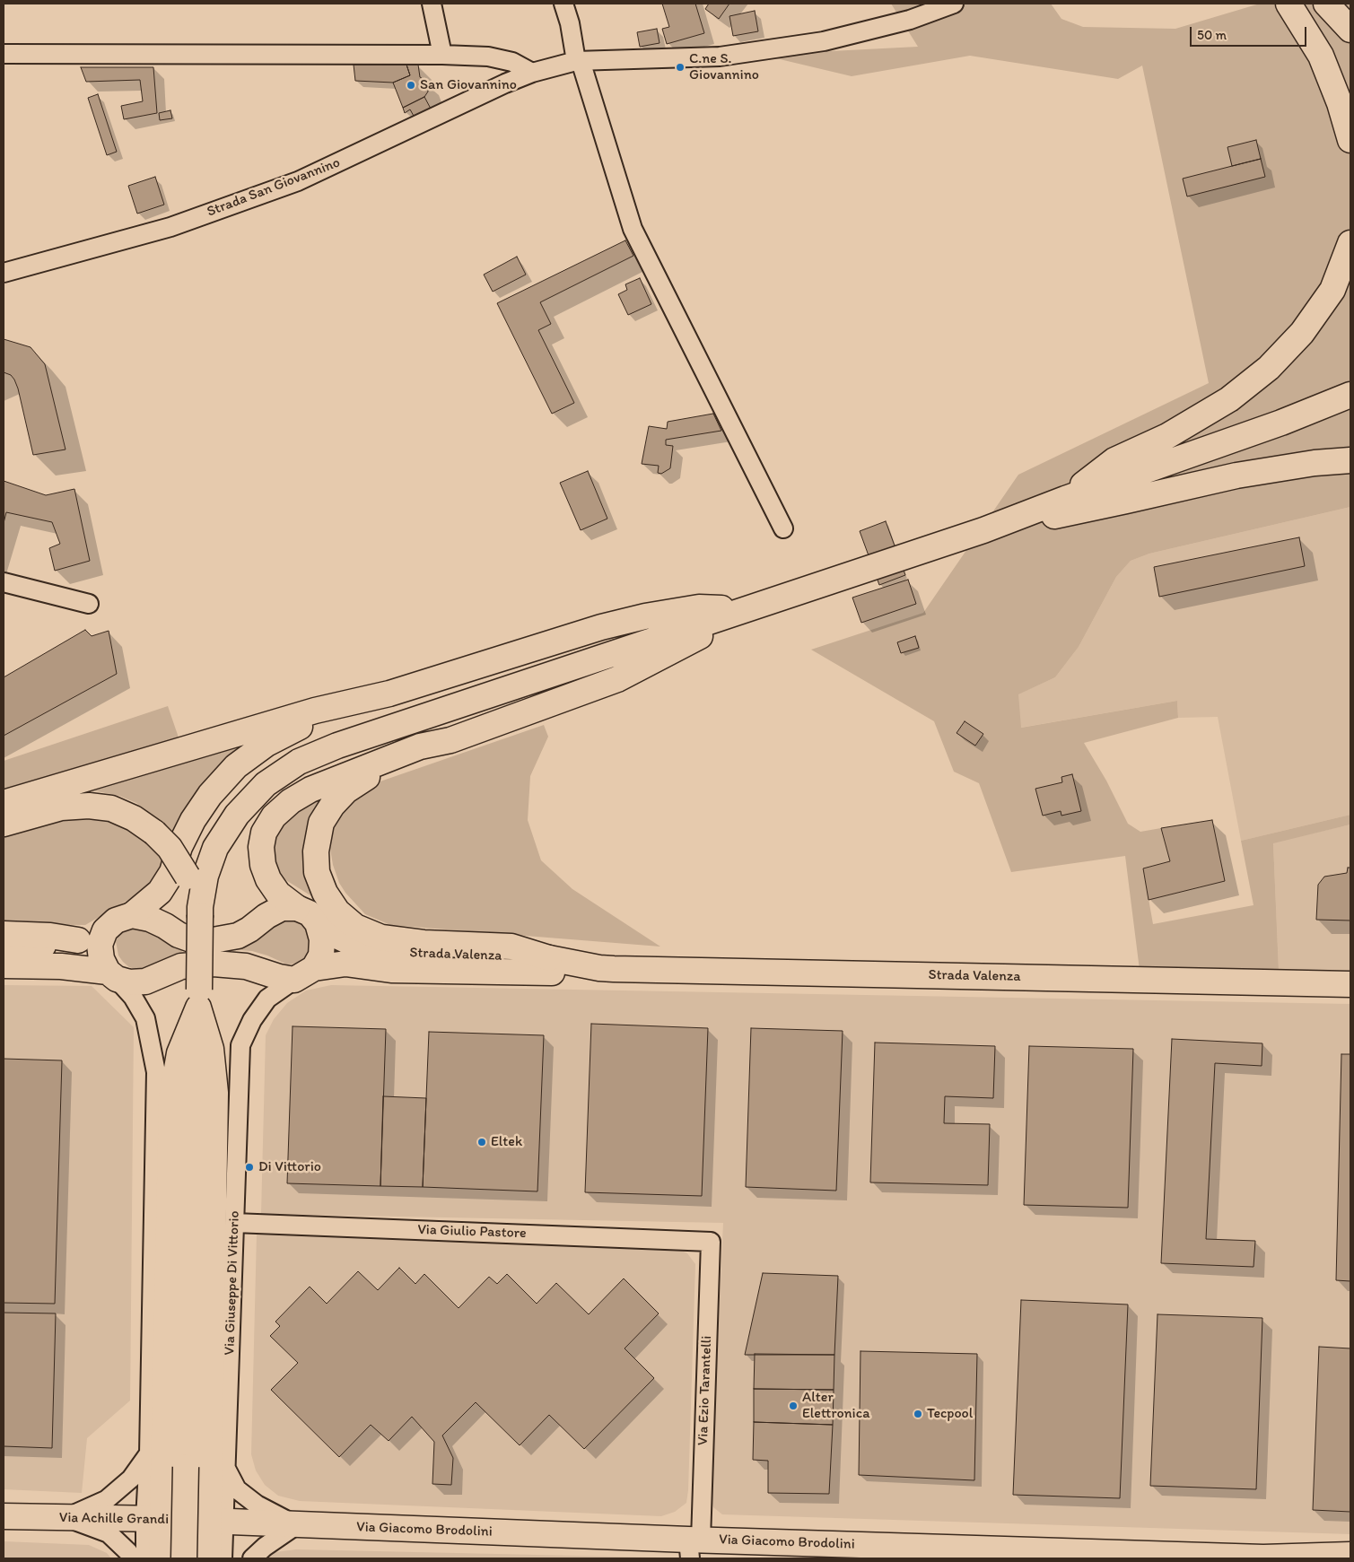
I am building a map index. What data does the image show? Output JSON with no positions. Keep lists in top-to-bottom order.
{
  "streets": {
    "main road": ["Strada Valenza", "Via Achille Grandi", "Via Giacomo Brodolini"],
    "street": [
      "Strada San Giovannino",
      "Via Giulio Pastore",
      "Via Giuseppe Di Vittorio",
      "Via Ezio Tarantelli"
    ]
  },
  "crossings": [
    ["Strada Valenza", "Via Giuseppe Di Vittorio"],
    ["Via Giulio Pastore", "Via Giuseppe Di Vittorio"],
    ["Via Giulio Pastore", "Via Ezio Tarantelli"],
    ["Via Giuseppe Di Vittorio", "Via Achille Grandi"],
    ["Via Giuseppe Di Vittorio", "Via Giacomo Brodolini"],
    ["Via Ezio Tarantelli", "Via Giacomo Brodolini"],
    ["Via Achille Grandi", "Via Giacomo Brodolini"]
  ],
  "places": [
    "C.ne S. Giovannino",
    "San Giovannino",
    "Eltek",
    "Di Vittorio",
    "Alter Elettronica",
    "Tecpool"
  ],
  "scale_bar": "50 m"
}
